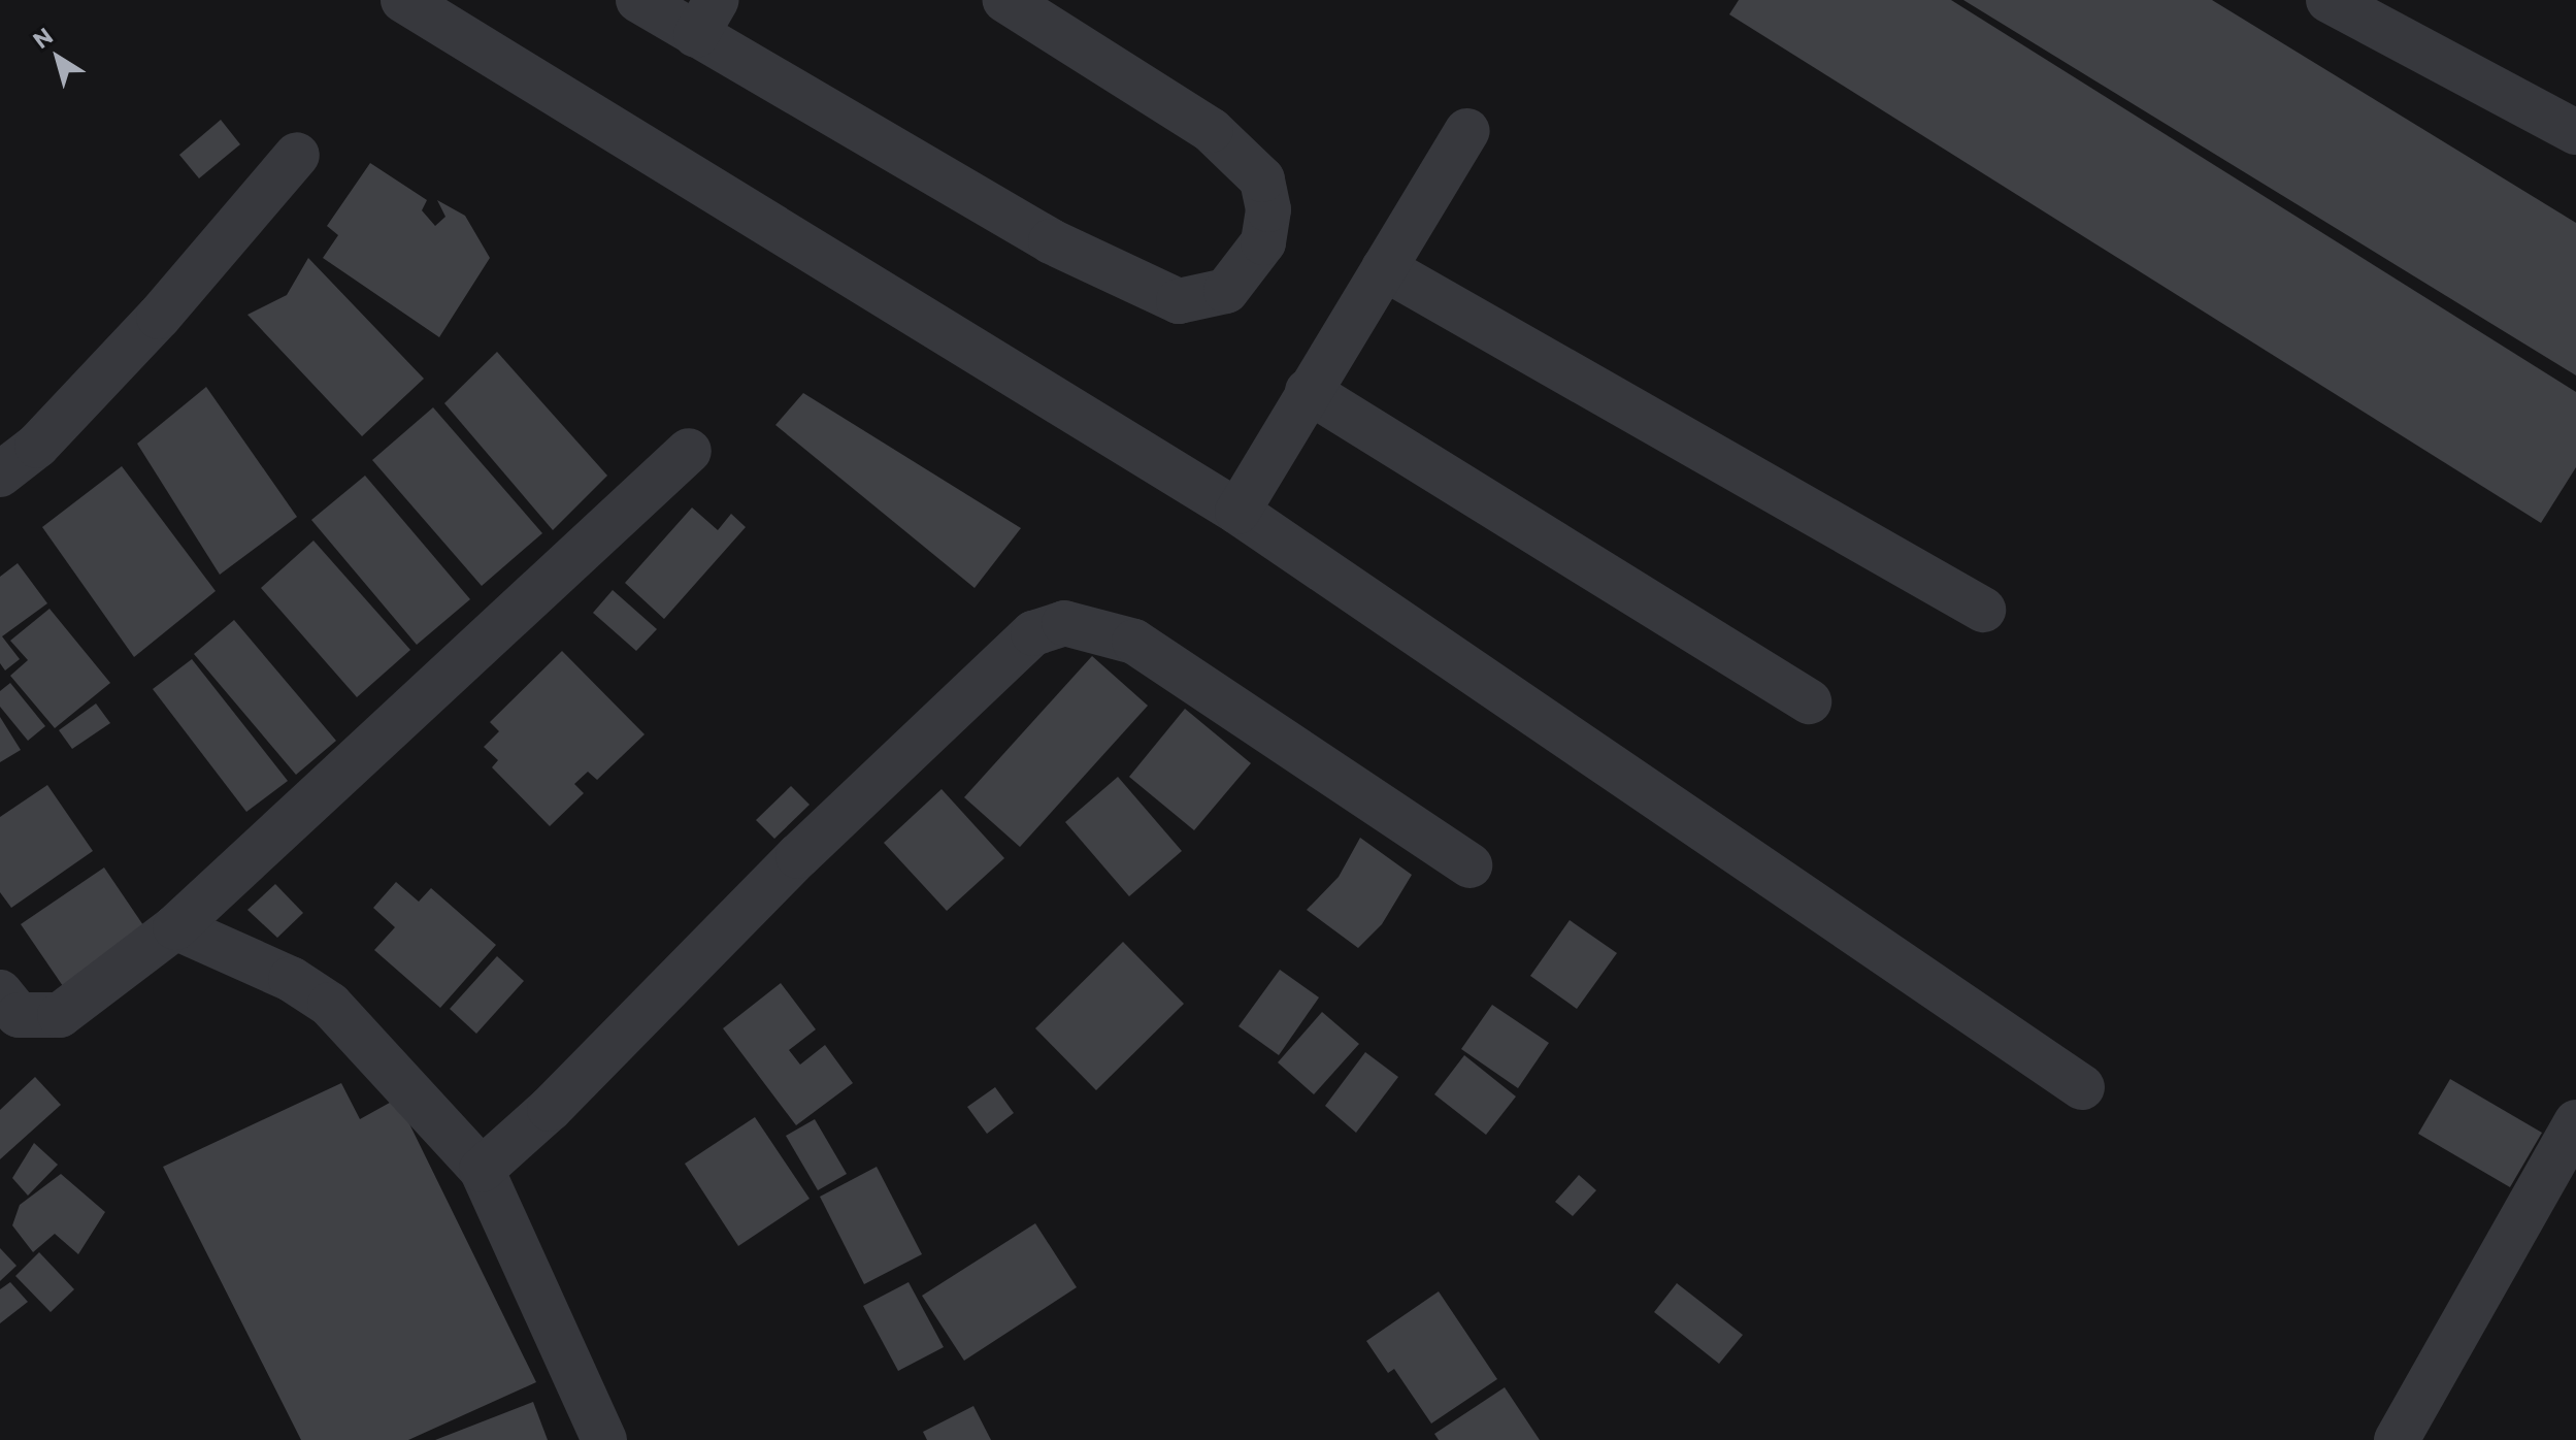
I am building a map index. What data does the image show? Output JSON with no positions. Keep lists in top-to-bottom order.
{
  "north": "top left"
}
